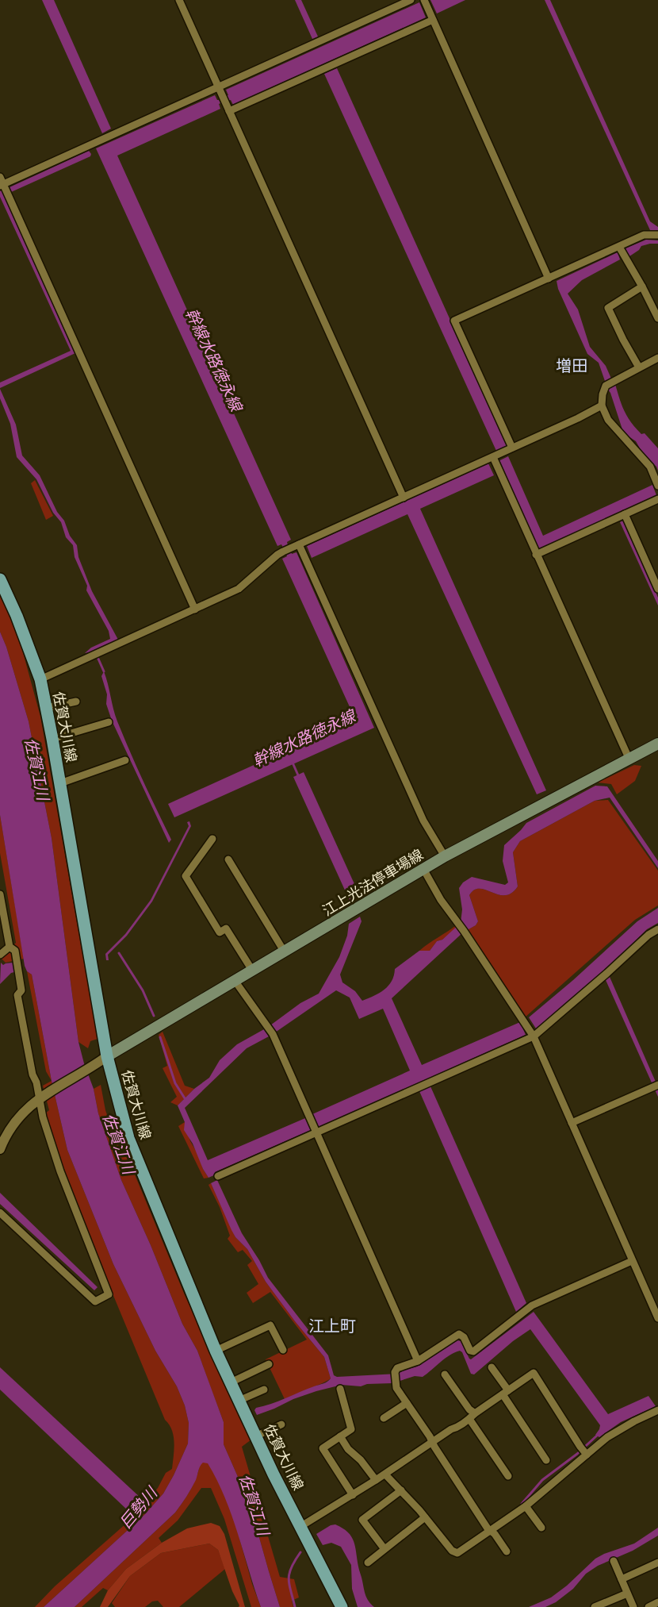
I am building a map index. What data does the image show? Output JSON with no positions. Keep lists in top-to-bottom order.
{
  "streets": {
    "main road": ["佐賀大川線", "江上光法停車場線"]
  },
  "crossings": [
    ["佐賀大川線", "江上光法停車場線"]
  ],
  "districts": ["増田", "江上町"],
  "water": ["幹線水路徳永線", "佐賀江川", "巨勢川"]
}
